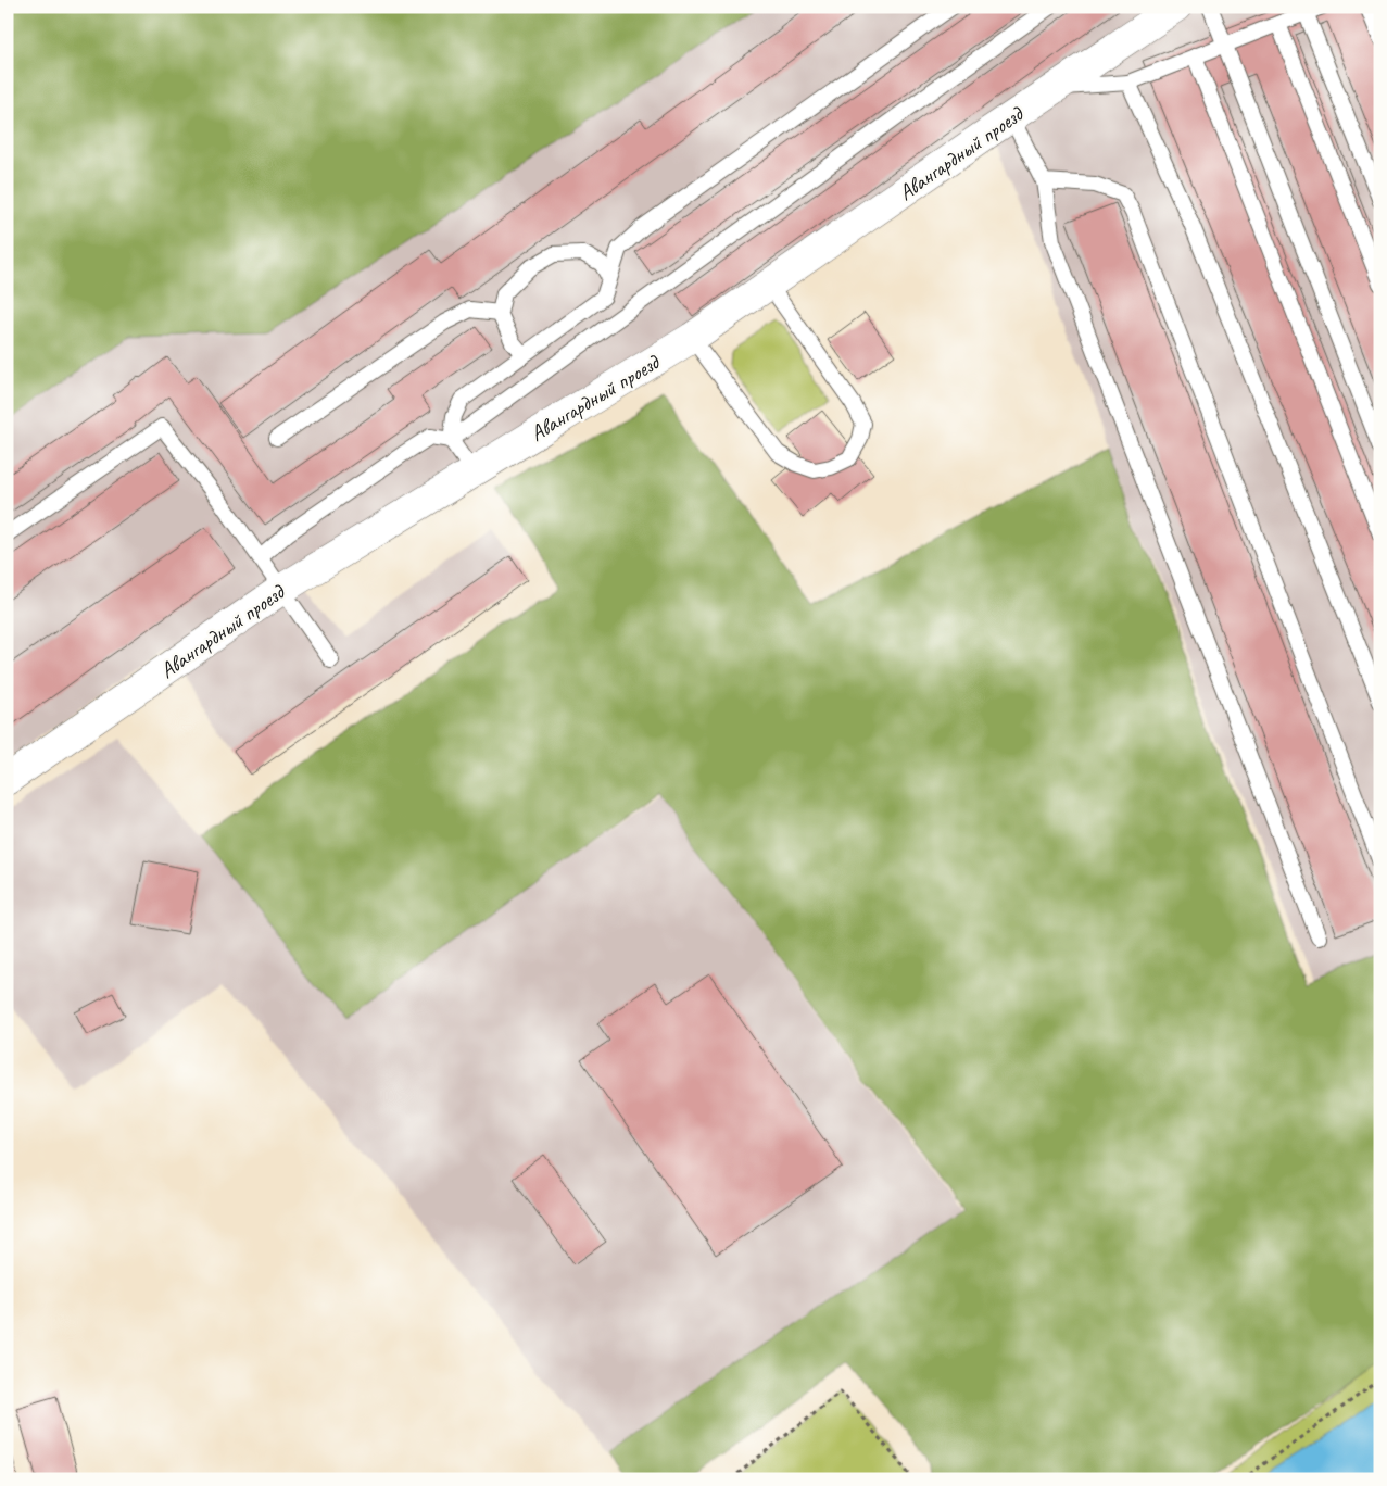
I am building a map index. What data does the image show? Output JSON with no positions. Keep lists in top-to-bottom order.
{
  "streets": {
    "street": ["Авангардный проезд"]
  }
}
